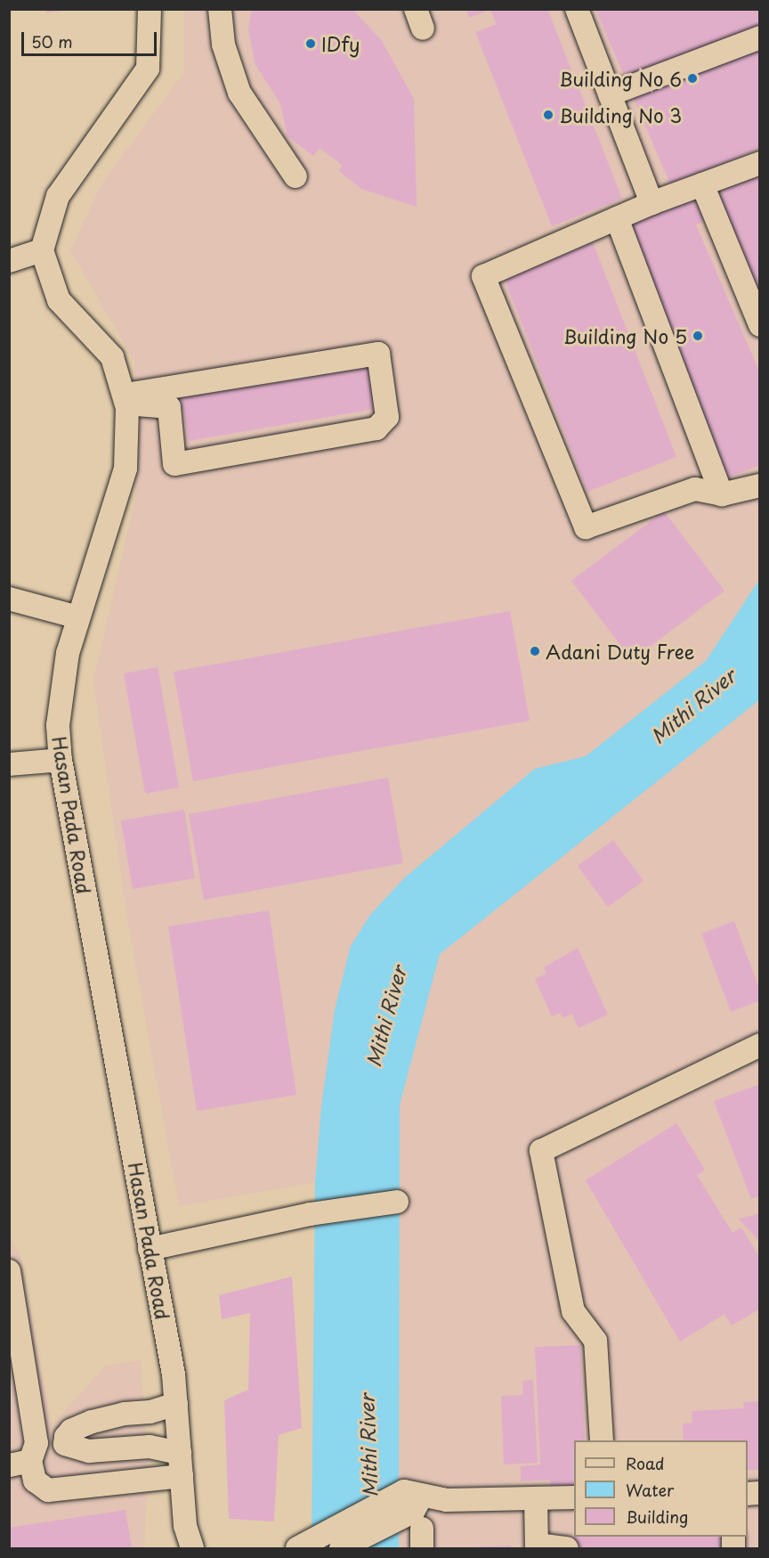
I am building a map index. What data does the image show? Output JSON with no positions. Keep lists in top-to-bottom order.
{
  "streets": {
    "street": ["Hasan Pada Road"]
  },
  "water": ["Mithi River"],
  "places": [
    "IDfy",
    "Building No 6",
    "Building No 3",
    "Building No 5",
    "Adani Duty Free"
  ],
  "legend": ["Road", "Water", "Building"],
  "scale_bar": "50 m"
}
